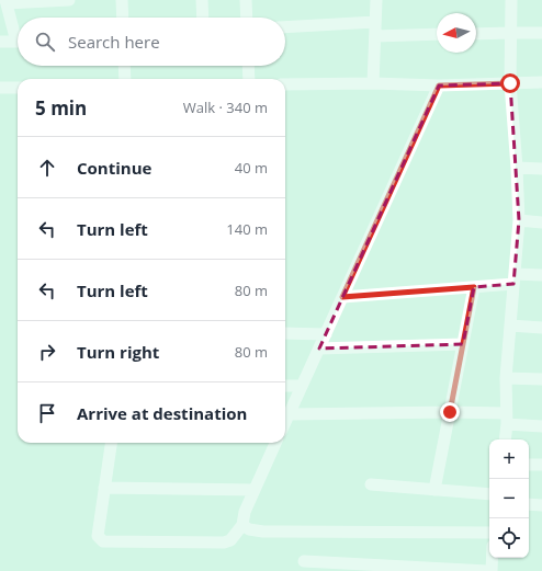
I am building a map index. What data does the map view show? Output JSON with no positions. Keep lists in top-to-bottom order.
{
  "north": "left",
  "page": {
    "search": "Search here",
    "heading": ["5 min", "Walk · 340 m"],
    "list": [
      ["Continue", "40 m"],
      ["Turn left", "140 m"],
      ["Turn left", "80 m"],
      ["Turn right", "80 m"],
      "Arrive at destination"
    ],
    "map_buttons": ["+", "−"]
  }
}
